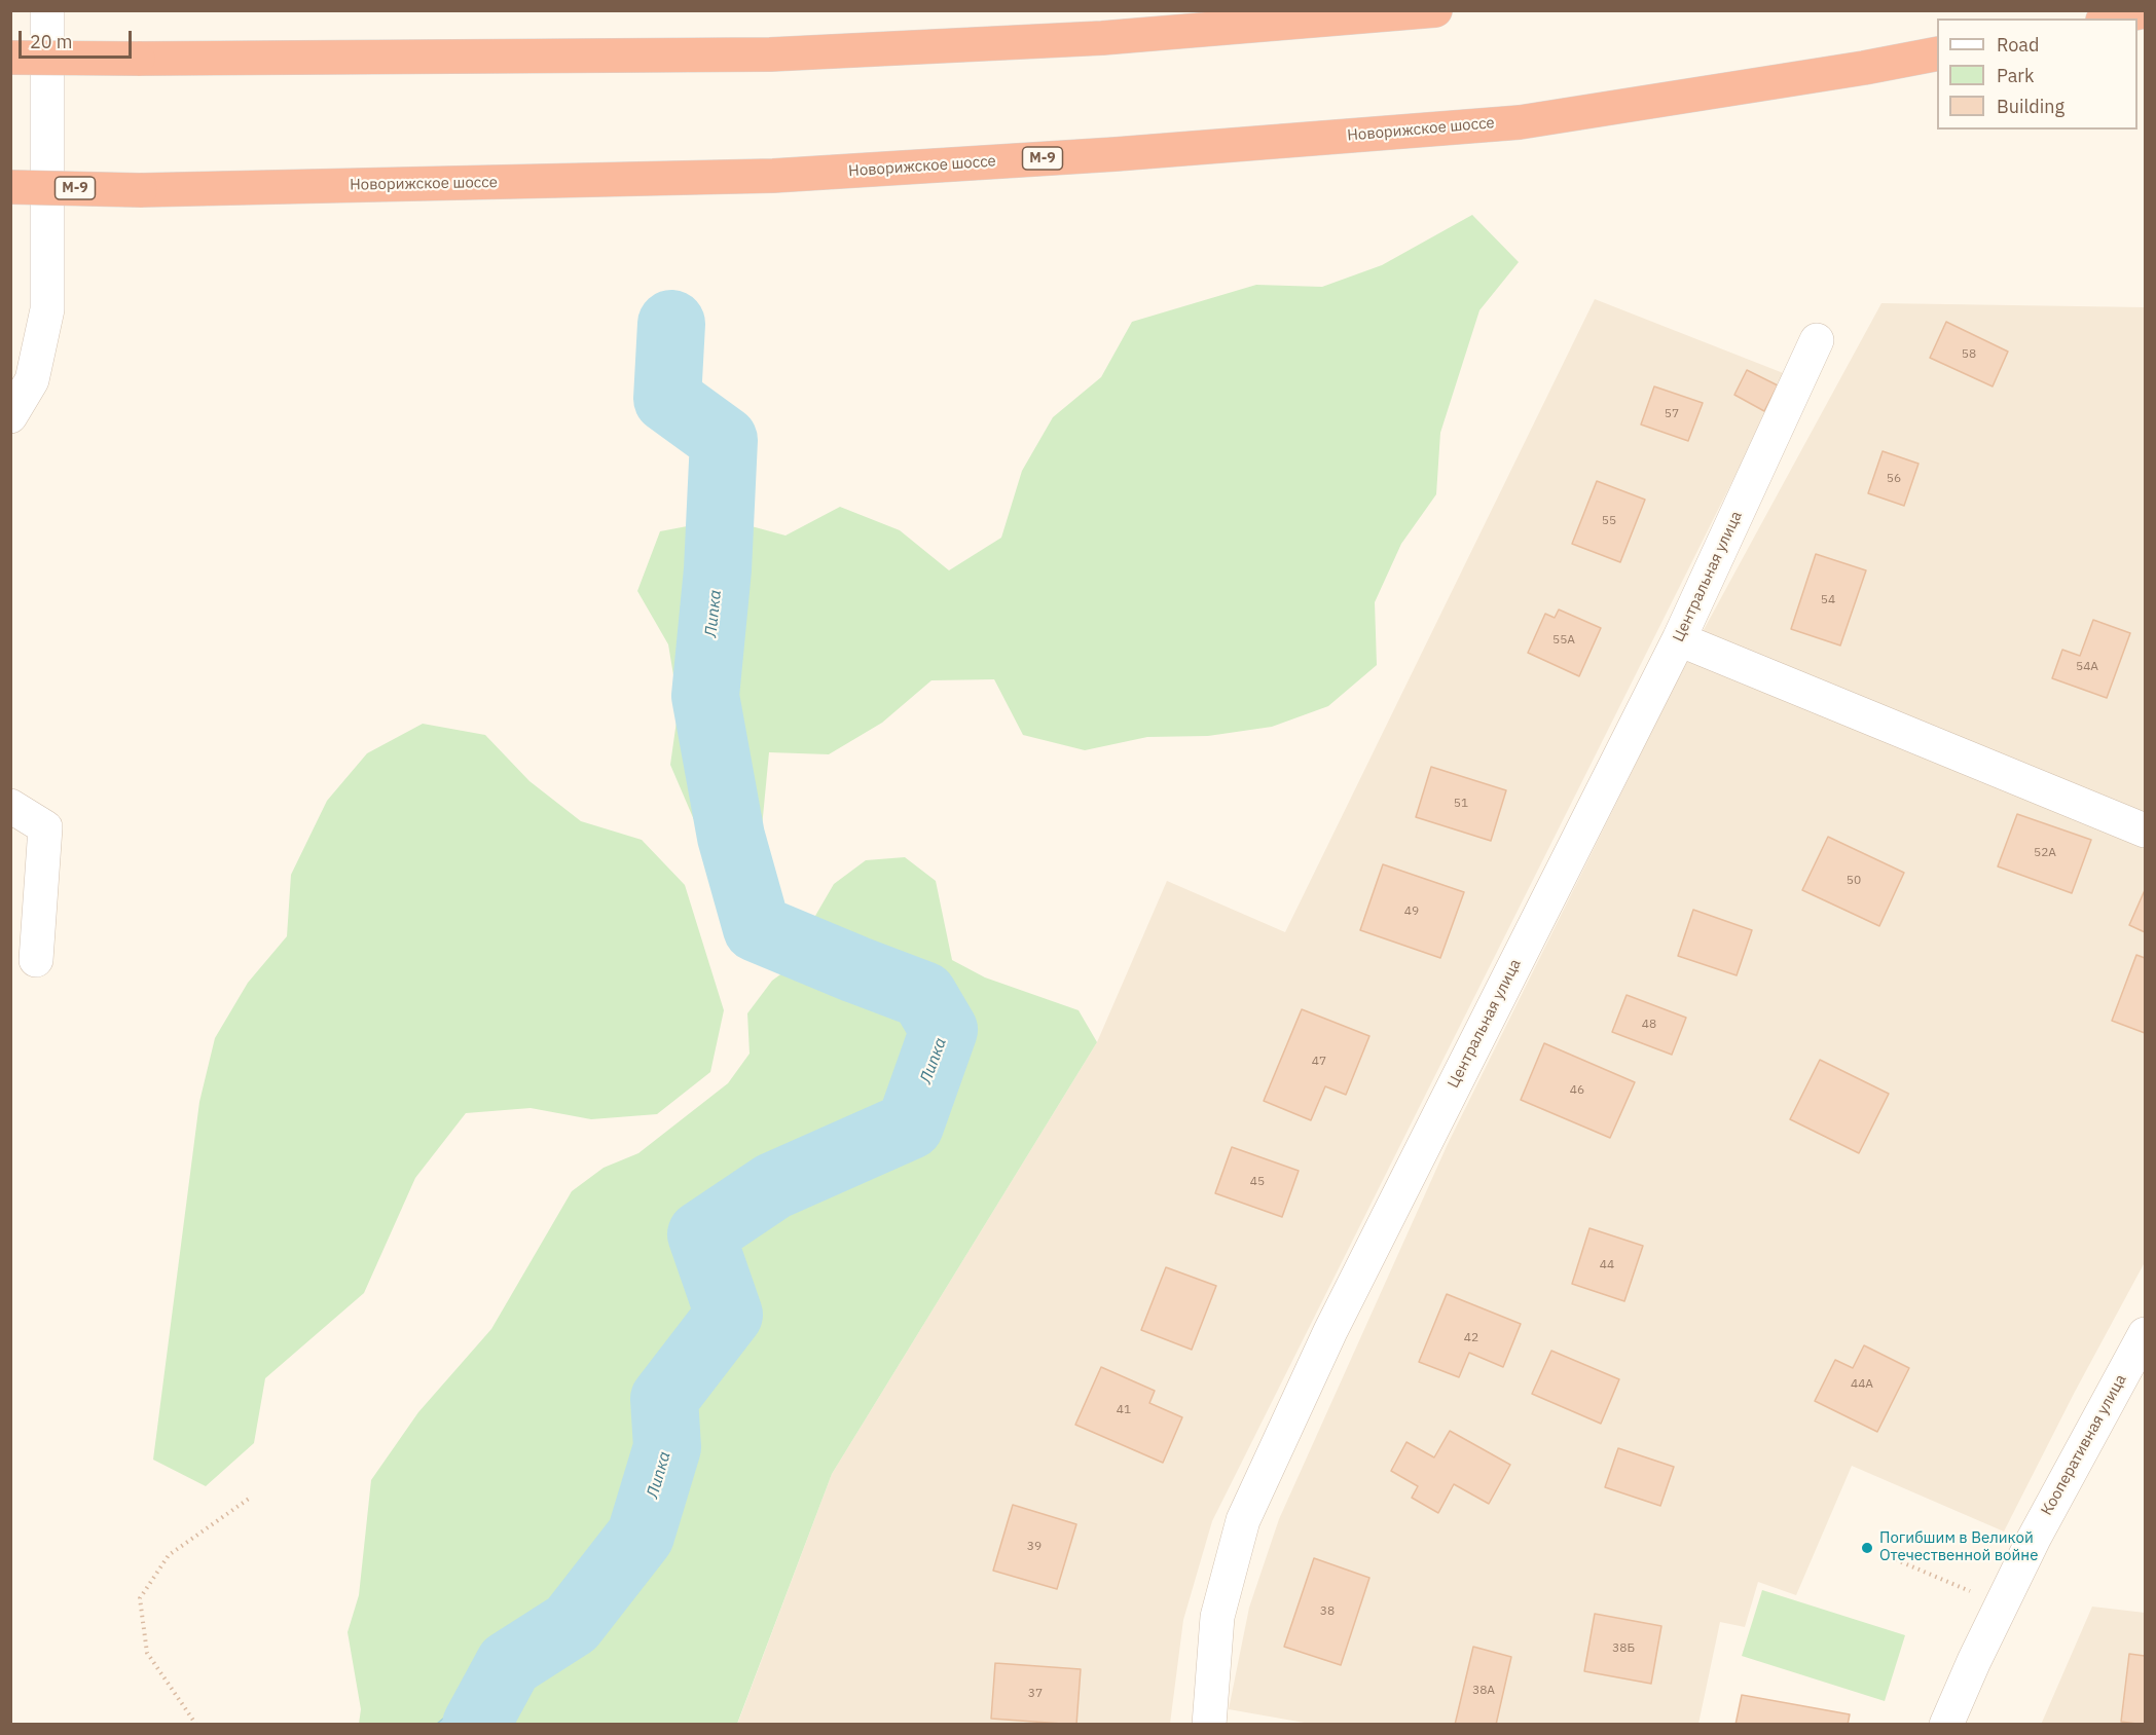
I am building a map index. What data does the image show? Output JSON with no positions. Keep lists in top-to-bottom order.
{
  "streets": {
    "highway": ["Новорижское шоссе", "М-9"],
    "street": ["Центральная улица", "Кооперативная улица"]
  },
  "water": ["Липка"],
  "places": ["Погибшим в Великой Отечественной войне"],
  "house_numbers": [
    "58",
    "57",
    "56",
    "55",
    "54",
    "55А",
    "54А",
    "51",
    "52А",
    "50",
    "49",
    "48",
    "47",
    "46",
    "45",
    "44",
    "42",
    "44А",
    "41",
    "39",
    "38",
    "38Б",
    "38А",
    "37"
  ],
  "legend": ["Road", "Park", "Building"],
  "scale_bar": "20 m"
}
